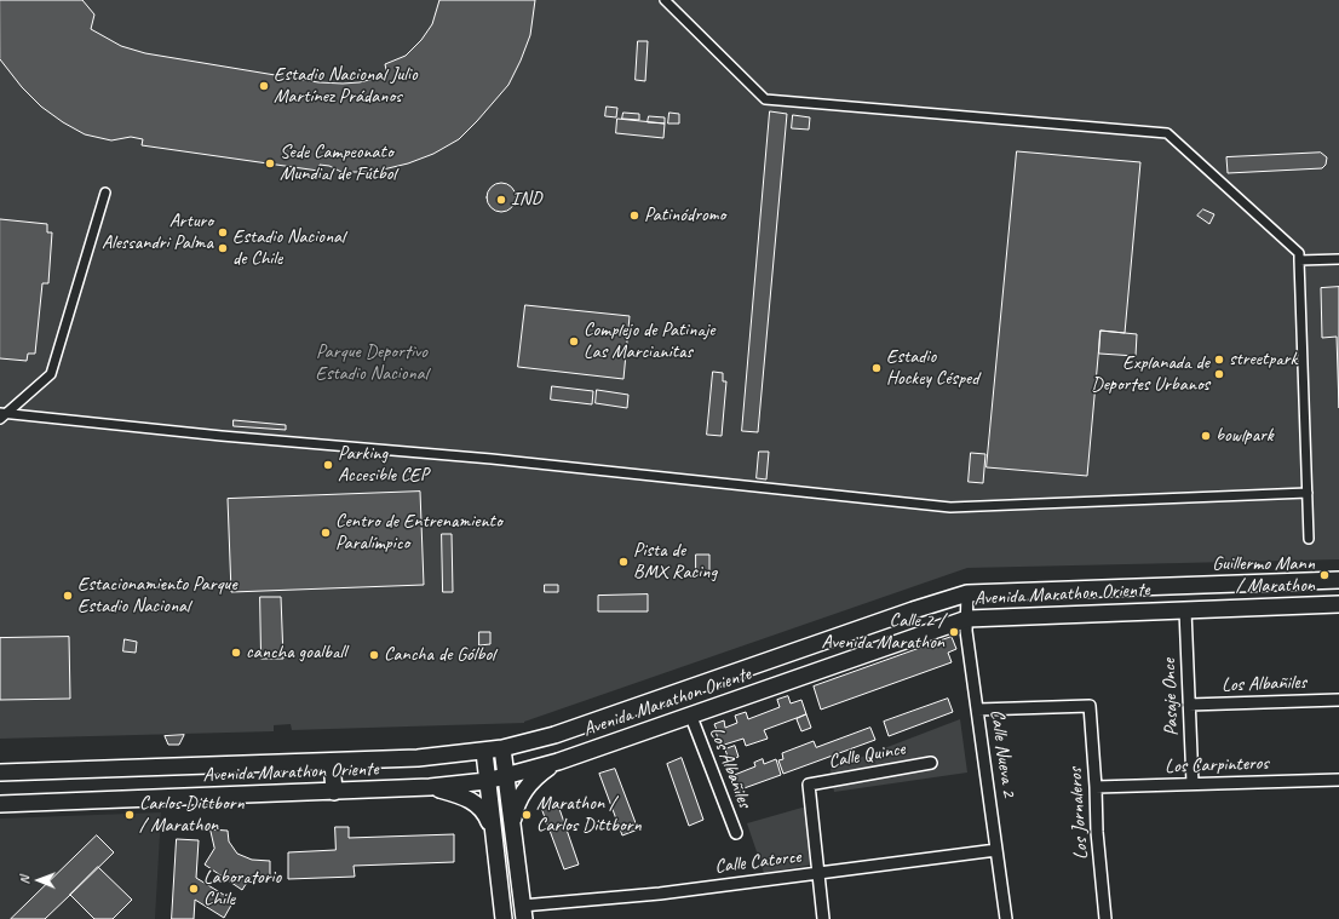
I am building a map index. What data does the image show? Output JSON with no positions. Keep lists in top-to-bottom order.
{
  "streets": {
    "main road": ["Avenida Marathon Oriente"],
    "street": [
      "Los Albañiles",
      "Pasaje Once",
      "Calle Nueva 2",
      "Calle Quince",
      "Los Carpinteros",
      "Los Jornaleros",
      "Calle Catorce"
    ]
  },
  "crossings": [
    ["Avenida Marathon Oriente", "Los Albañiles"],
    ["Avenida Marathon Oriente", "Pasaje Once"],
    ["Avenida Marathon Oriente", "Calle Nueva 2"],
    ["Los Albañiles", "Pasaje Once"],
    ["Pasaje Once", "Los Carpinteros"],
    ["Calle Nueva 2", "Los Jornaleros"],
    ["Calle Nueva 2", "Calle Catorce"],
    ["Calle Quince", "Calle Catorce"],
    ["Los Carpinteros", "Los Jornaleros"]
  ],
  "parks": ["Parque Deportivo Estadio Nacional"],
  "places": [
    "Estadio Nacional Julio Martínez Prádanos",
    "Sede Campeonato Mundial de Fútbol",
    "IND",
    "Patinódromo",
    "Arturo Alessandri Palma",
    "Estadio Nacional de Chile",
    "Complejo de Patinaje Las Marcianitas",
    "streetpark",
    "Estadio Hockey Césped",
    "Explanada de Deportes Urbanos",
    "bowlpark",
    "Parking Accesible CEP",
    "Centro de Entrenamiento Paralímpico",
    "Pista de BMX Racing",
    "Guillermo Mann / Marathon",
    "Estacionamiento Parque Estadio Nacional",
    "Calle 2 / Avenida Marathon",
    "cancha goalball",
    "Cancha de Gólbol",
    "Carlos Dittborn / Marathon",
    "Marathon / Carlos Dittborn",
    "Laboratorio Chile"
  ],
  "north": "left"
}
